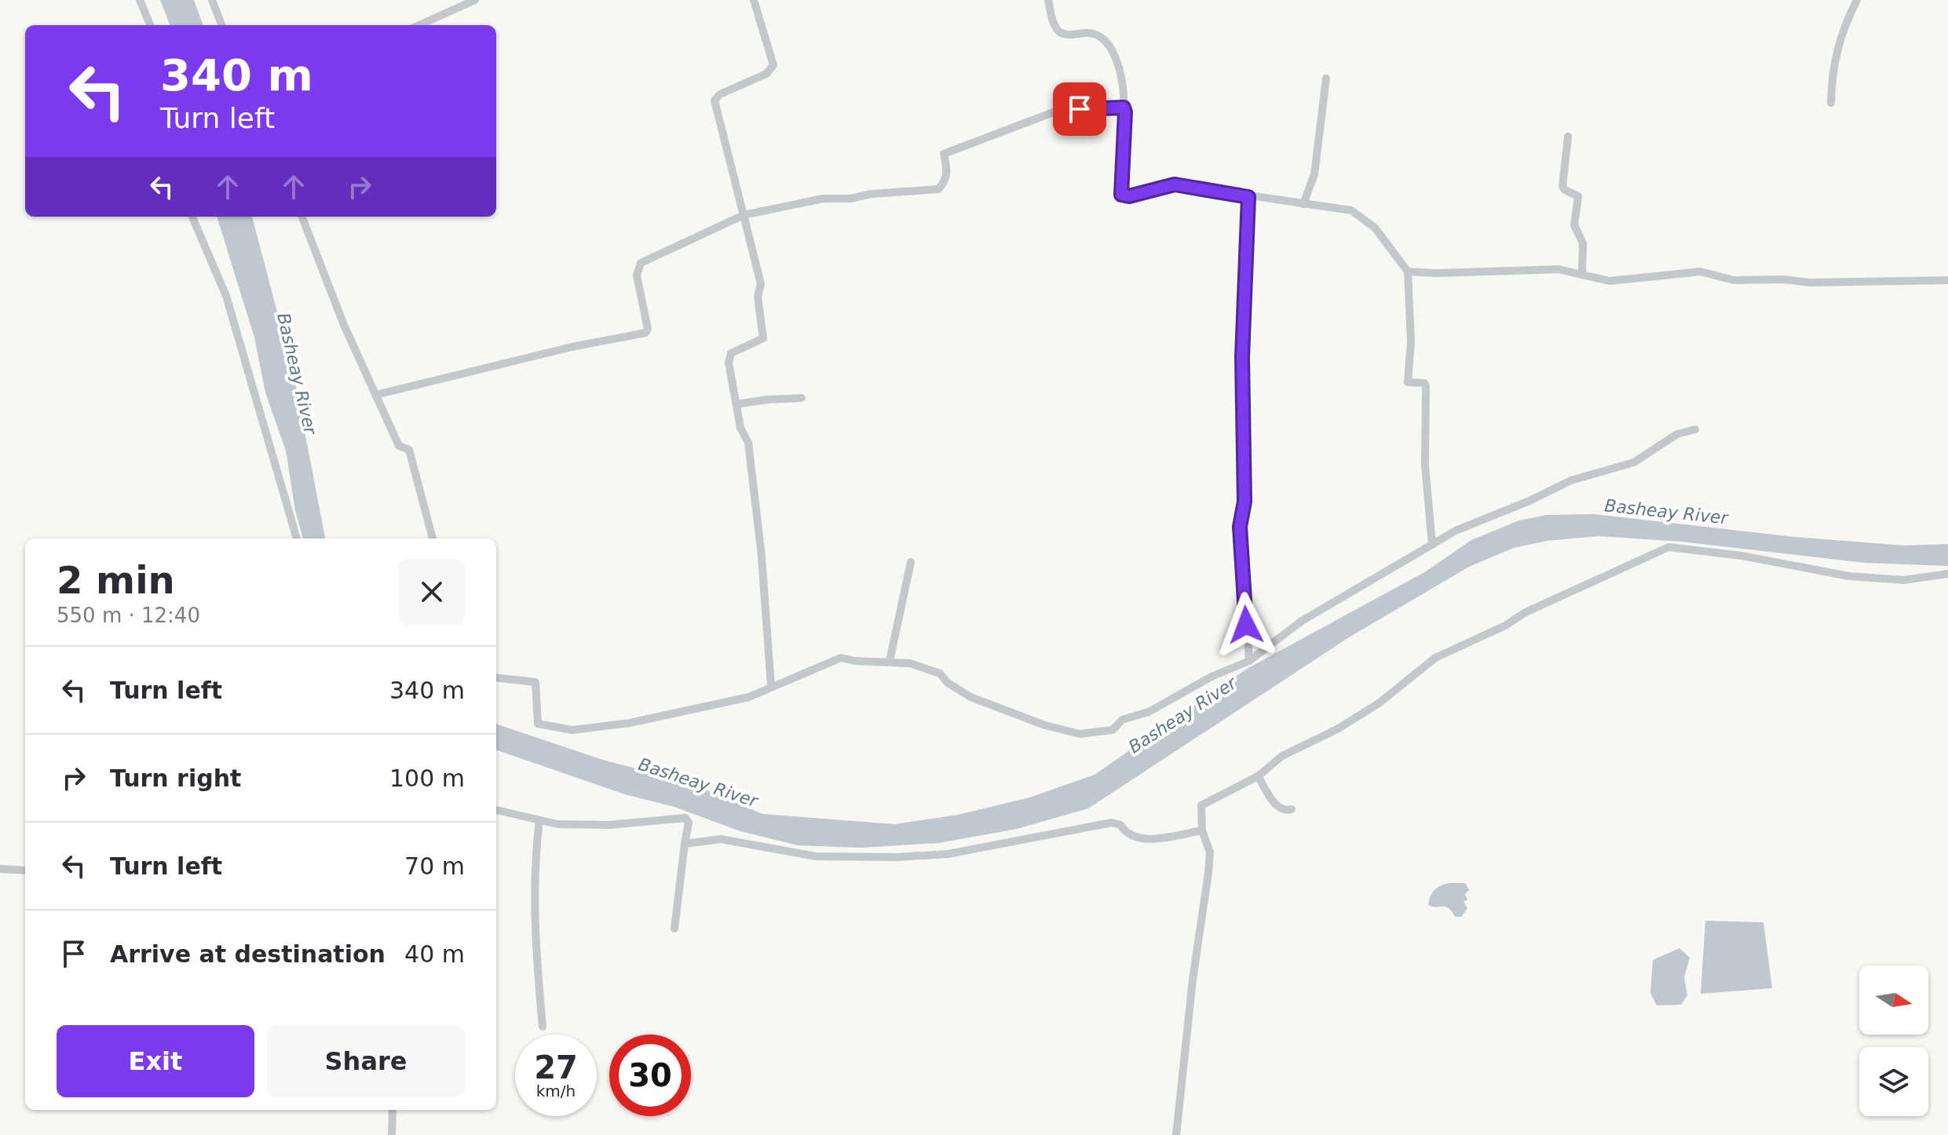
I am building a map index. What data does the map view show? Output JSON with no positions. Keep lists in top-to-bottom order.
{
  "water": ["Basheay River"],
  "north": "right",
  "page": {
    "turn": ["340 m", "Turn left"],
    "heading": ["2 min", "550 m · 12:40"],
    "list": [
      {
        "name": "Turn left",
        "value": "340 m"
      },
      {
        "name": "Turn right",
        "value": "100 m"
      },
      {
        "name": "Turn left",
        "value": "70 m"
      },
      {
        "name": "Arrive at destination",
        "value": "40 m"
      }
    ],
    "buttons": ["Exit", "Share"],
    "speed": "27 km/h",
    "limit": "30"
  }
}
